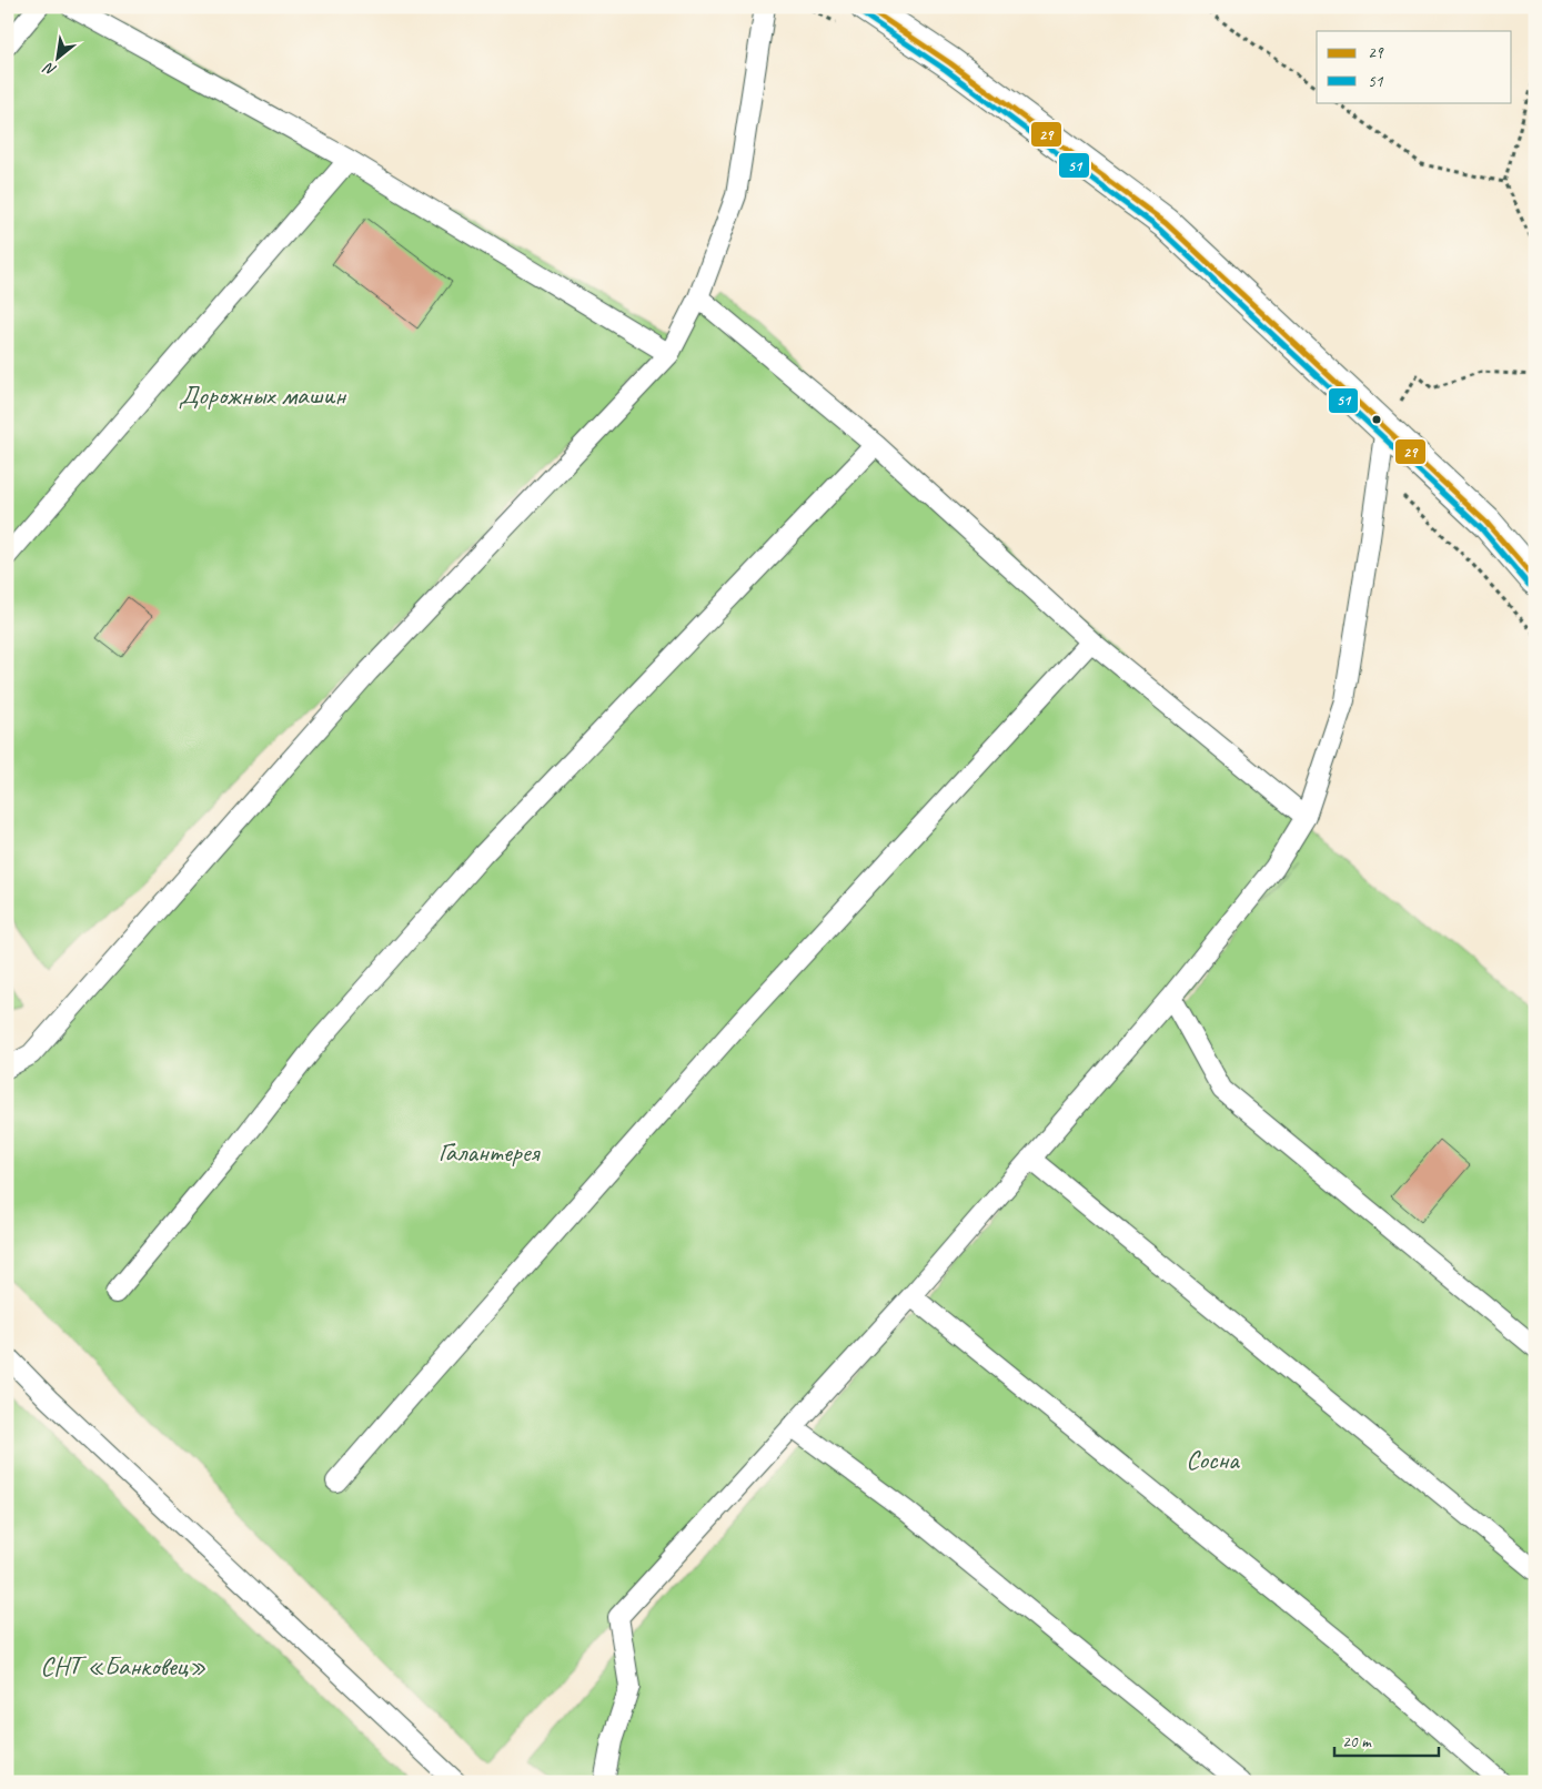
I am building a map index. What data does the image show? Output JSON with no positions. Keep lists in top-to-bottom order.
{
  "parks": [
    "Дорожных машин",
    "Галантерея",
    "Сосна",
    "СНТ «Банковец»"
  ],
  "lines": ["transit line 29", "transit line 51"],
  "legend": ["29", "51"],
  "scale_bar": "20 m",
  "north": "bottom left"
}
